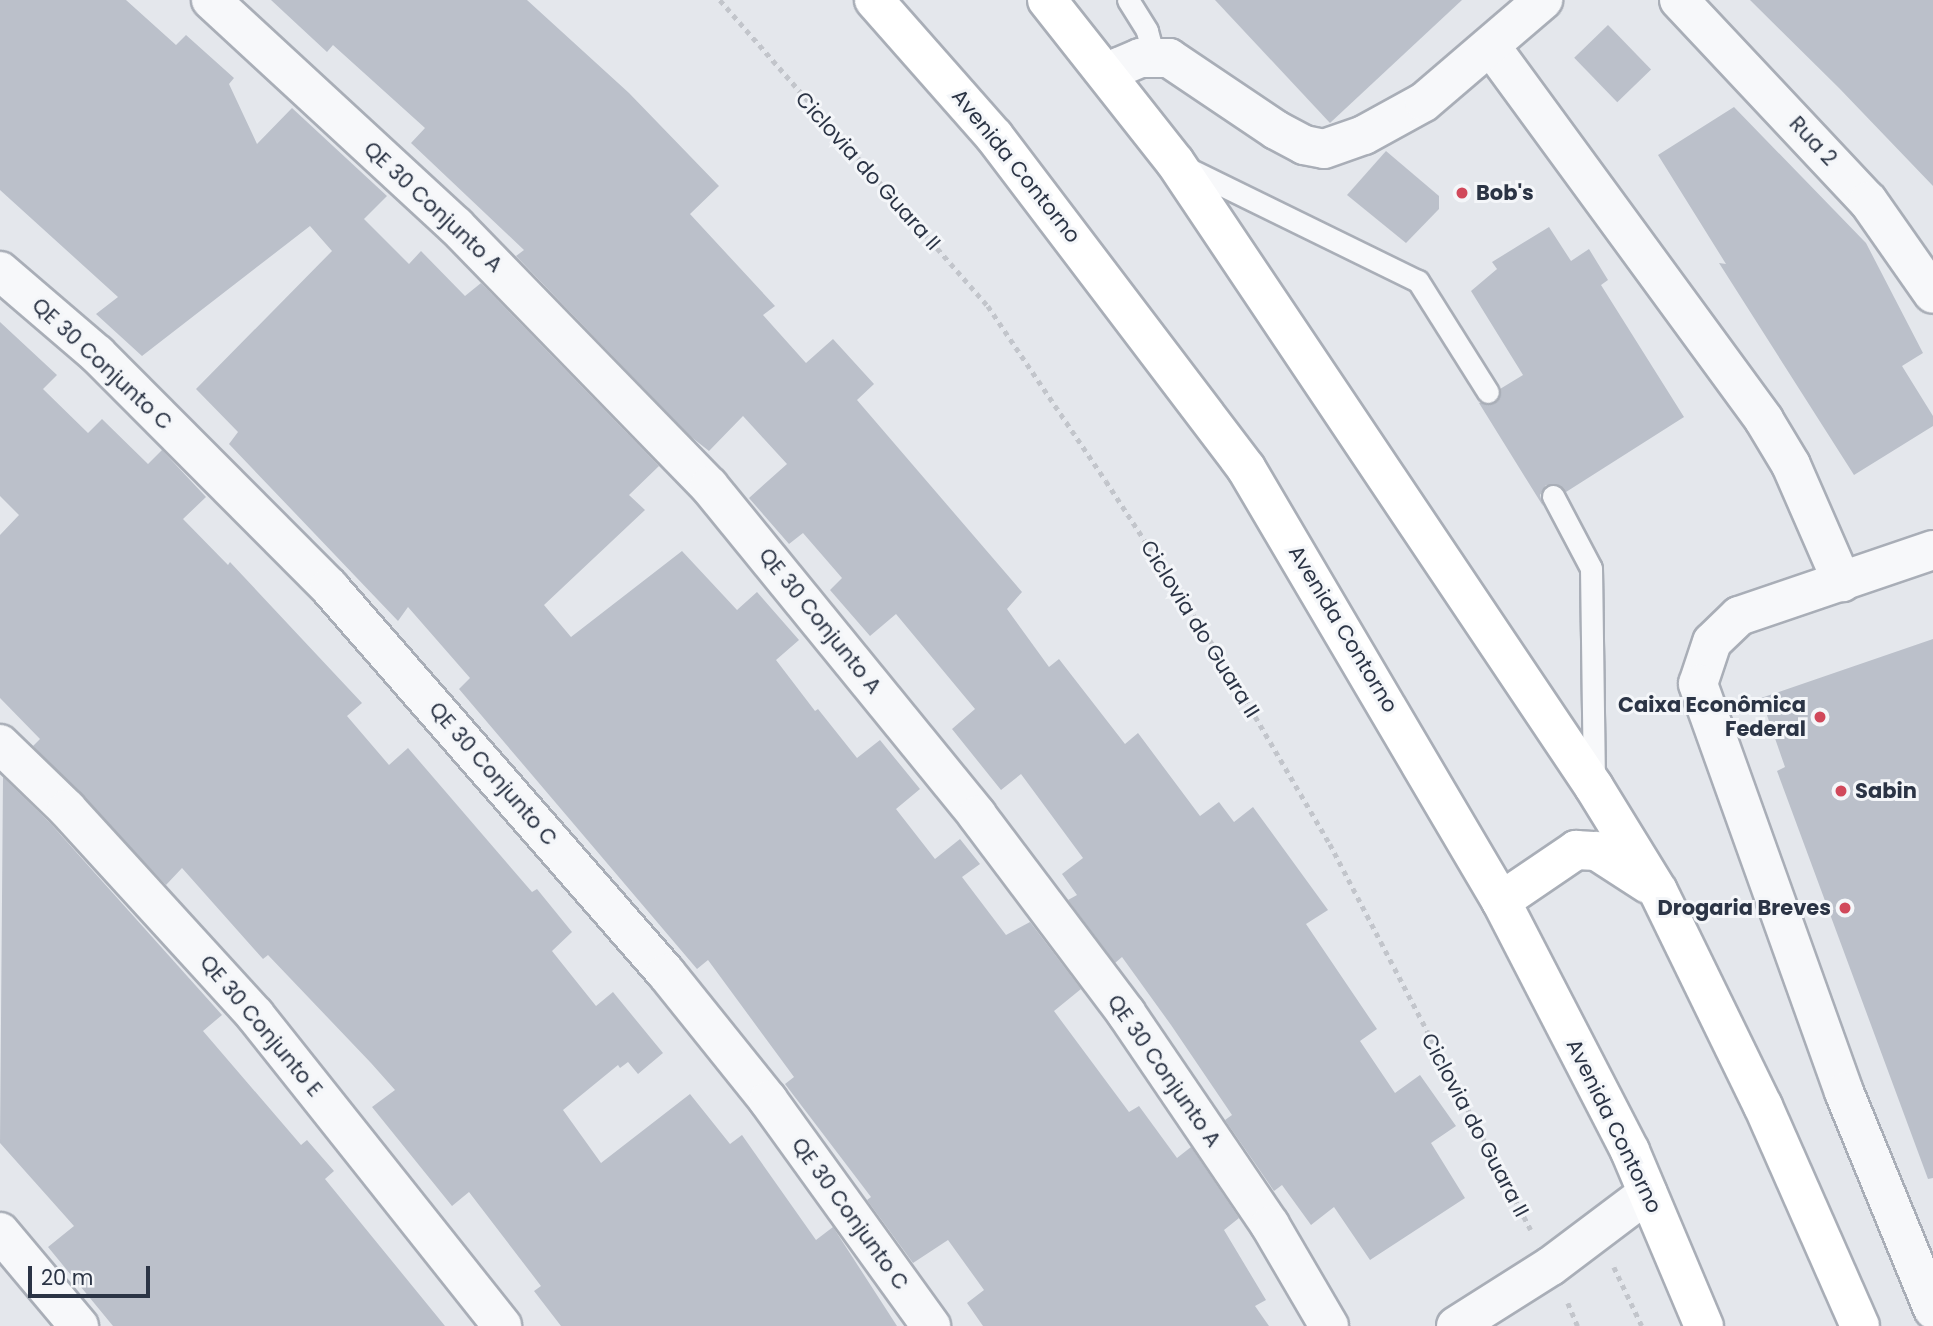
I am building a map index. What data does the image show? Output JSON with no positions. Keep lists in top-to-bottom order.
{
  "streets": {
    "main road": ["Avenida Contorno"],
    "street": [
      "Rua 2",
      "QE 30 Conjunto A",
      "QE 30 Conjunto C",
      "QE 30 Conjunto E"
    ],
    "path": ["Ciclovia do Guara II"]
  },
  "places": [
    "Bob's",
    "Caixa Econômica Federal",
    "Sabin",
    "Drogaria Breves"
  ],
  "scale_bar": "20 m"
}
